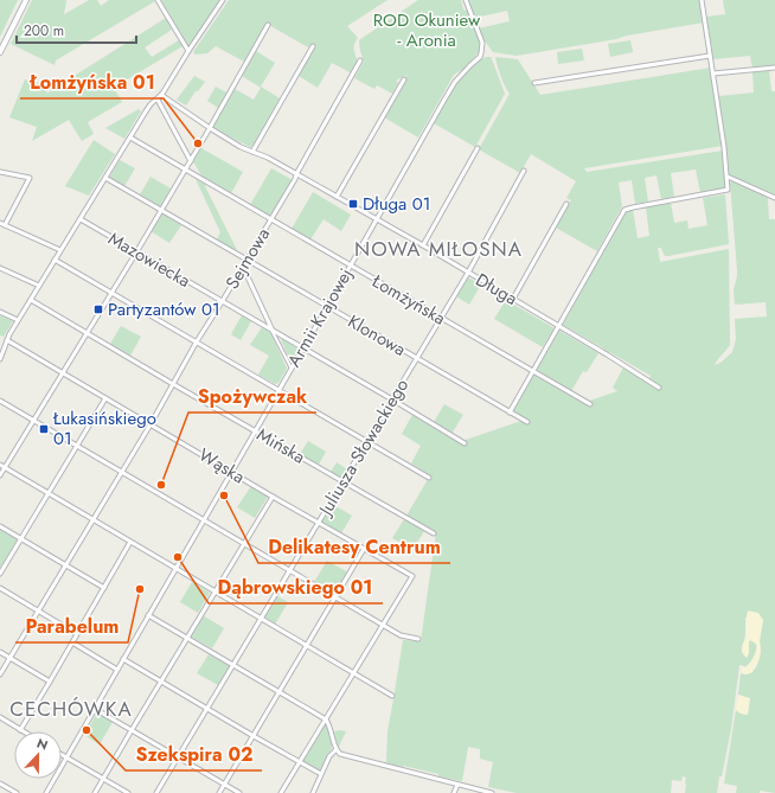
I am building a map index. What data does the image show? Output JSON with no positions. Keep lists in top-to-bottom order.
{
  "streets": {
    "street": [
      "Sejmowa",
      "Mazowiecka",
      "Długa",
      "Łomżyńska",
      "Armii Krajowej",
      "Klonowa",
      "Mińska",
      "Juliusza Słowackiego",
      "Wąska"
    ]
  },
  "crossings": [
    ["Sejmowa", "Mazowiecka"],
    ["Sejmowa", "Długa"],
    ["Sejmowa", "Łomżyńska"],
    ["Sejmowa", "Klonowa"],
    ["Sejmowa", "Mińska"],
    ["Sejmowa", "Wąska"],
    ["Mazowiecka", "Armii Krajowej"],
    ["Mazowiecka", "Juliusza Słowackiego"],
    ["Długa", "Armii Krajowej"],
    ["Długa", "Juliusza Słowackiego"],
    ["Łomżyńska", "Armii Krajowej"],
    ["Łomżyńska", "Juliusza Słowackiego"],
    ["Armii Krajowej", "Klonowa"],
    ["Armii Krajowej", "Mińska"],
    ["Armii Krajowej", "Wąska"],
    ["Klonowa", "Juliusza Słowackiego"],
    ["Mińska", "Juliusza Słowackiego"],
    ["Juliusza Słowackiego", "Wąska"]
  ],
  "districts": ["NOWA MIŁOSNA", "CECHÓWKA"],
  "parks": ["ROD Okuniew - Aronia"],
  "places": {
    "other": [
      "Łomżyńska 01",
      "Spożywczak",
      "Delikatesy Centrum",
      "Dąbrowskiego 01",
      "Parabelum",
      "Szekspira 02"
    ],
    "transit": ["Długa 01", "Partyzantów 01", "Łukasińskiego 01"]
  },
  "scale_bar": "200 m",
  "north": "top"
}
